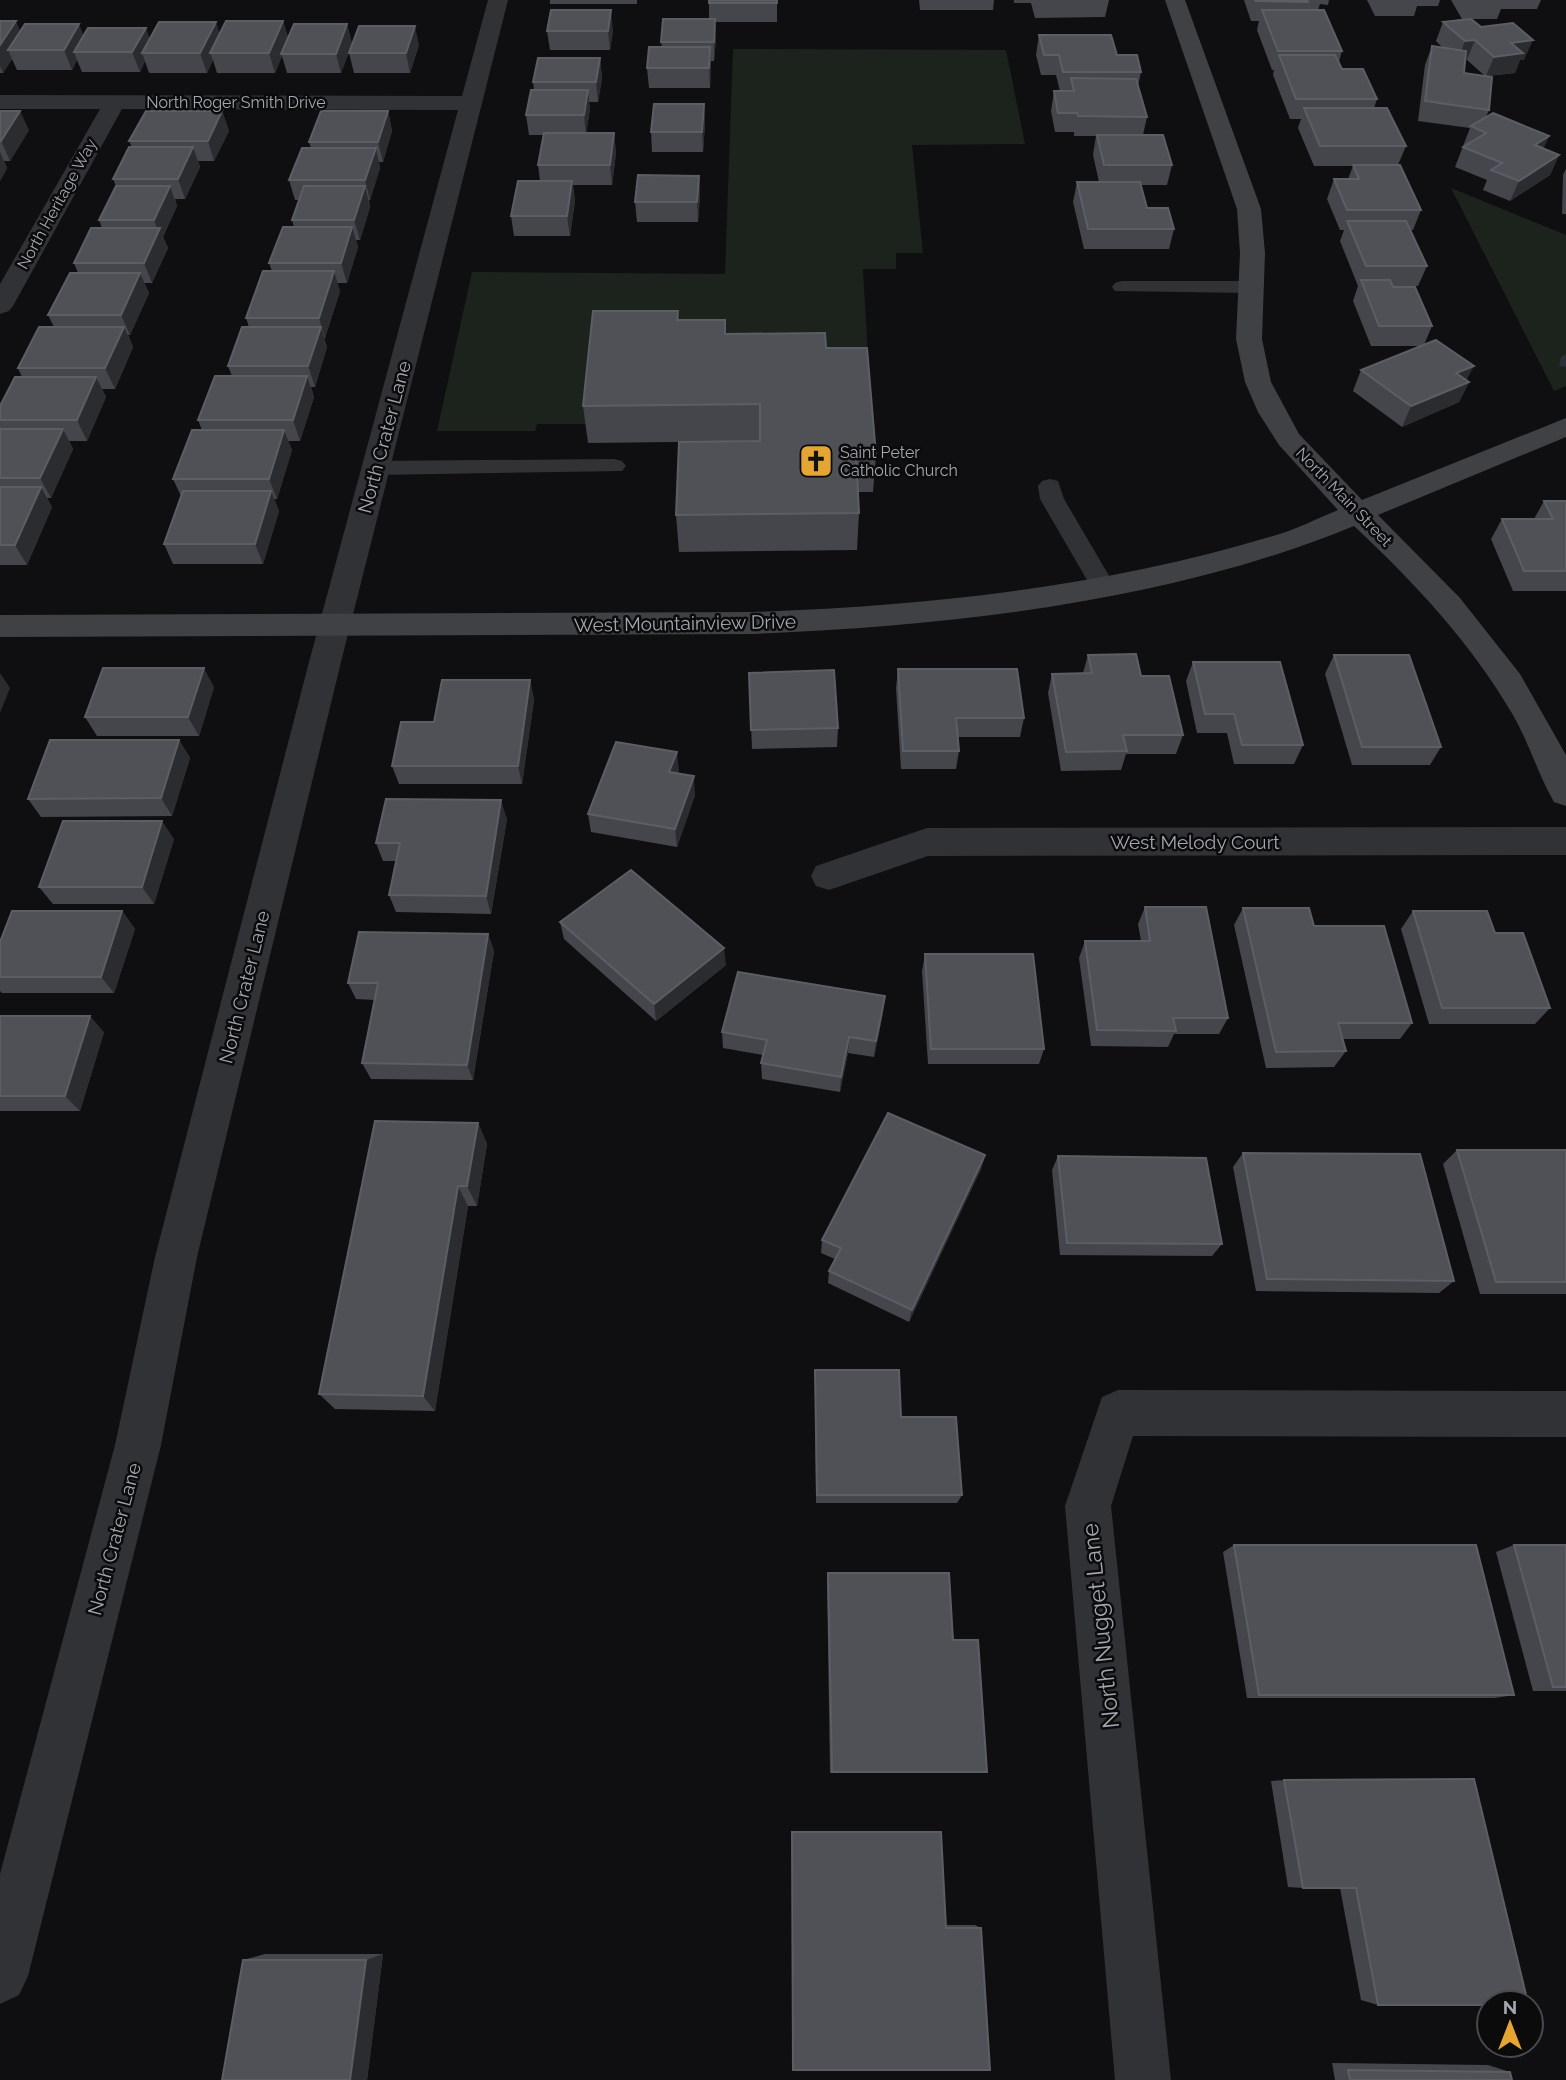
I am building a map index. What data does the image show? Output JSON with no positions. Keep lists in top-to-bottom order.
{
  "streets": {
    "street": [
      "North Roger Smith Drive",
      "North Heritage Way",
      "North Crater Lane",
      "North Main Street",
      "West Mountainview Drive",
      "West Melody Court",
      "North Nugget Lane"
    ]
  },
  "crossings": [
    ["North Roger Smith Drive", "North Heritage Way"],
    ["North Roger Smith Drive", "North Crater Lane"],
    ["North Crater Lane", "West Mountainview Drive"],
    ["North Main Street", "West Mountainview Drive"]
  ],
  "places": {
    "church": ["Saint Peter Catholic Church"]
  },
  "north": "top"
}
